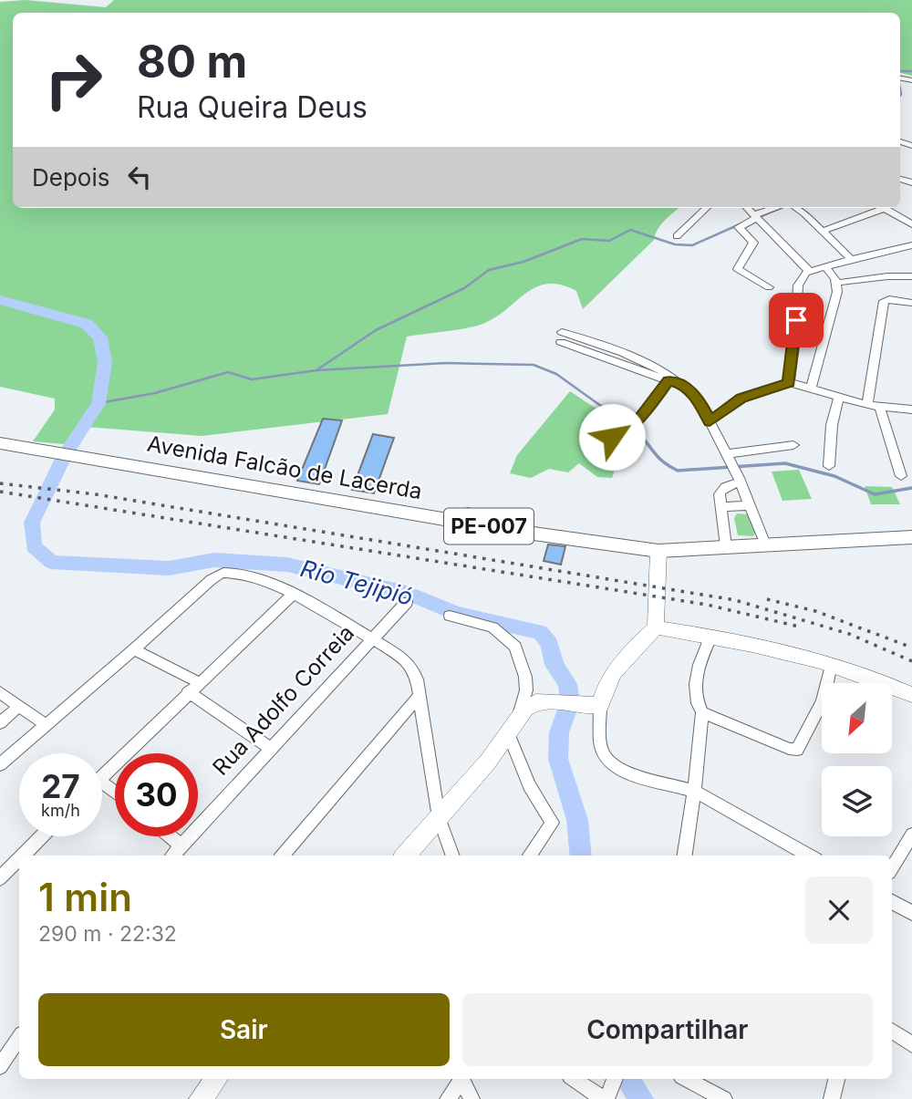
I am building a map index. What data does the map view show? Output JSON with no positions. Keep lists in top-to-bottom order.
{
  "streets": {
    "main road": ["Avenida Falcão de Lacerda", "PE-007"],
    "street": ["Rua Adolfo Correia"]
  },
  "water": ["Rio Tejipió"],
  "north": "bottom left",
  "page": {
    "turn": ["80 m", "Rua Queira Deus"],
    "then": "Depois",
    "speed": "27 km/h",
    "limit": "30",
    "heading": ["1 min", "290 m · 22:32"],
    "buttons": ["Sair", "Compartilhar"]
  }
}
